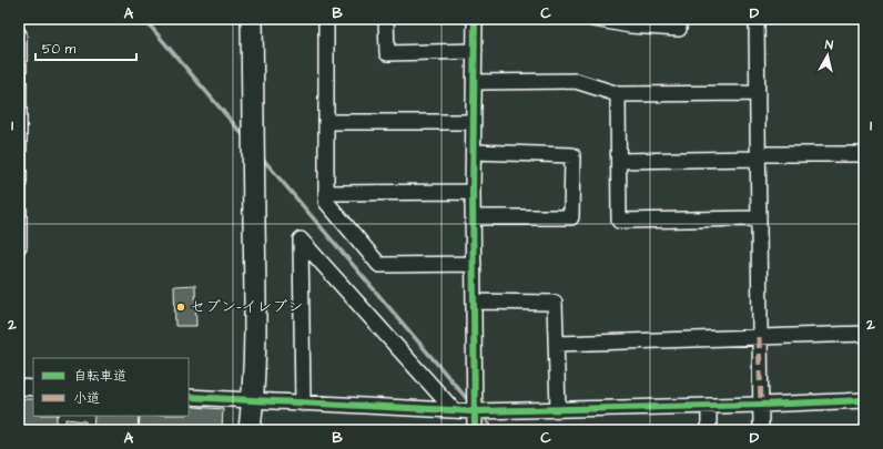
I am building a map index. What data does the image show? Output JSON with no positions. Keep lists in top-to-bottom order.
{
  "places": ["セブン-イレブン"],
  "legend": ["自転車道", "小道"],
  "scale_bar": "50 m",
  "north": "top",
  "grid": {
    "columns": [
      "A",
      "B",
      "C",
      "D"
    ],
    "rows": ["1", "2"]
  }
}
